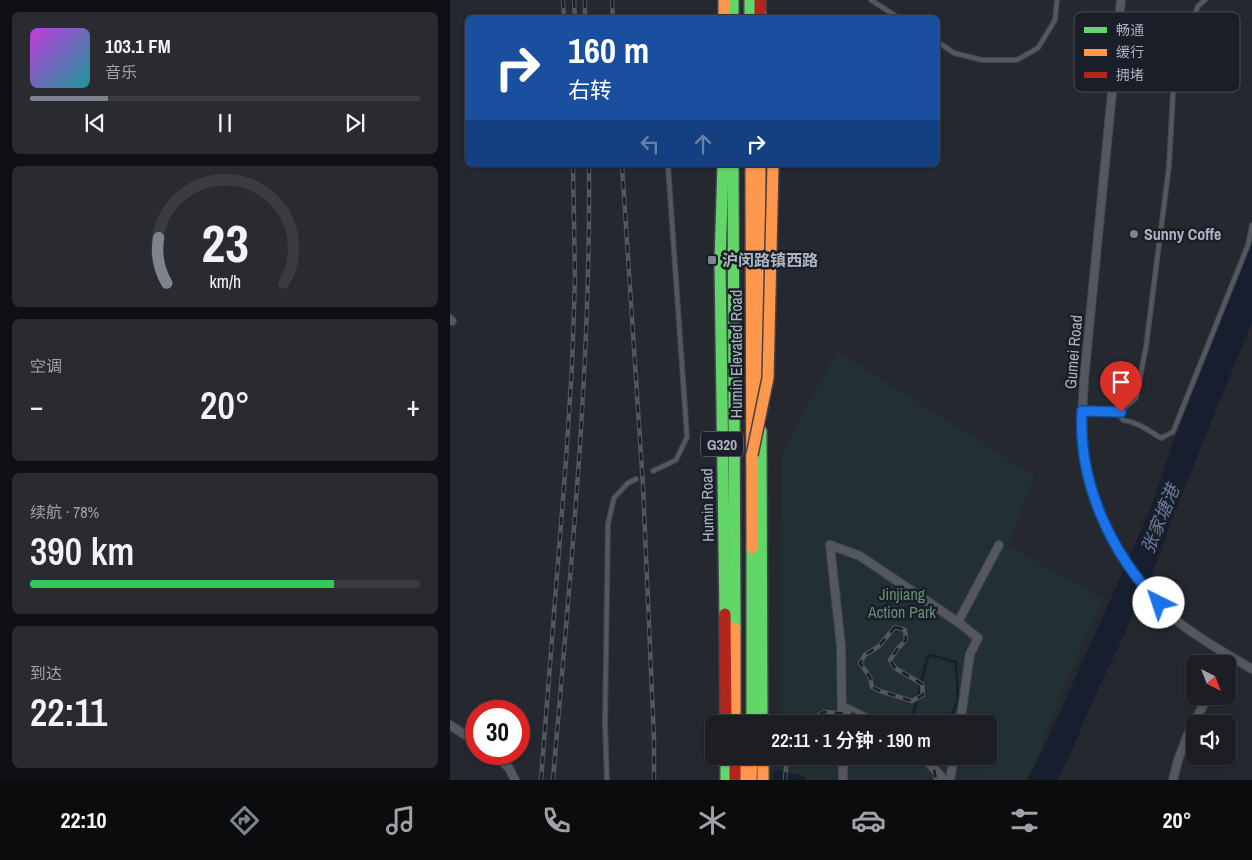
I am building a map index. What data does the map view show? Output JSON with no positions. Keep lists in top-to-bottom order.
{
  "streets": {
    "main road": ["Humin Elevated Road", "G320", "Humin Road"],
    "street": ["Gumei Road"]
  },
  "water": ["张家塘港"],
  "parks": ["Jinjiang Action Park"],
  "places": {
    "other": ["Sunny Coffe"],
    "transit": ["沪闵路镇西路"]
  },
  "legend": ["畅通", "缓行", "拥堵"],
  "north": "bottom right",
  "page": {
    "turn": ["160 m", "右转"],
    "song": ["103.1 FM", "音乐"],
    "tile": [
      "空调",
      ["续航 · 78%", "390 km"],
      ["到达", "22:11"]
    ],
    "heat": ["−", "20°", "+"],
    "limit": "30",
    "trip": "22:11 · 1 分钟 · 190 m",
    "tabs": ["22:10", "20°"],
    "gauge": ["23", "km/h"]
  }
}
